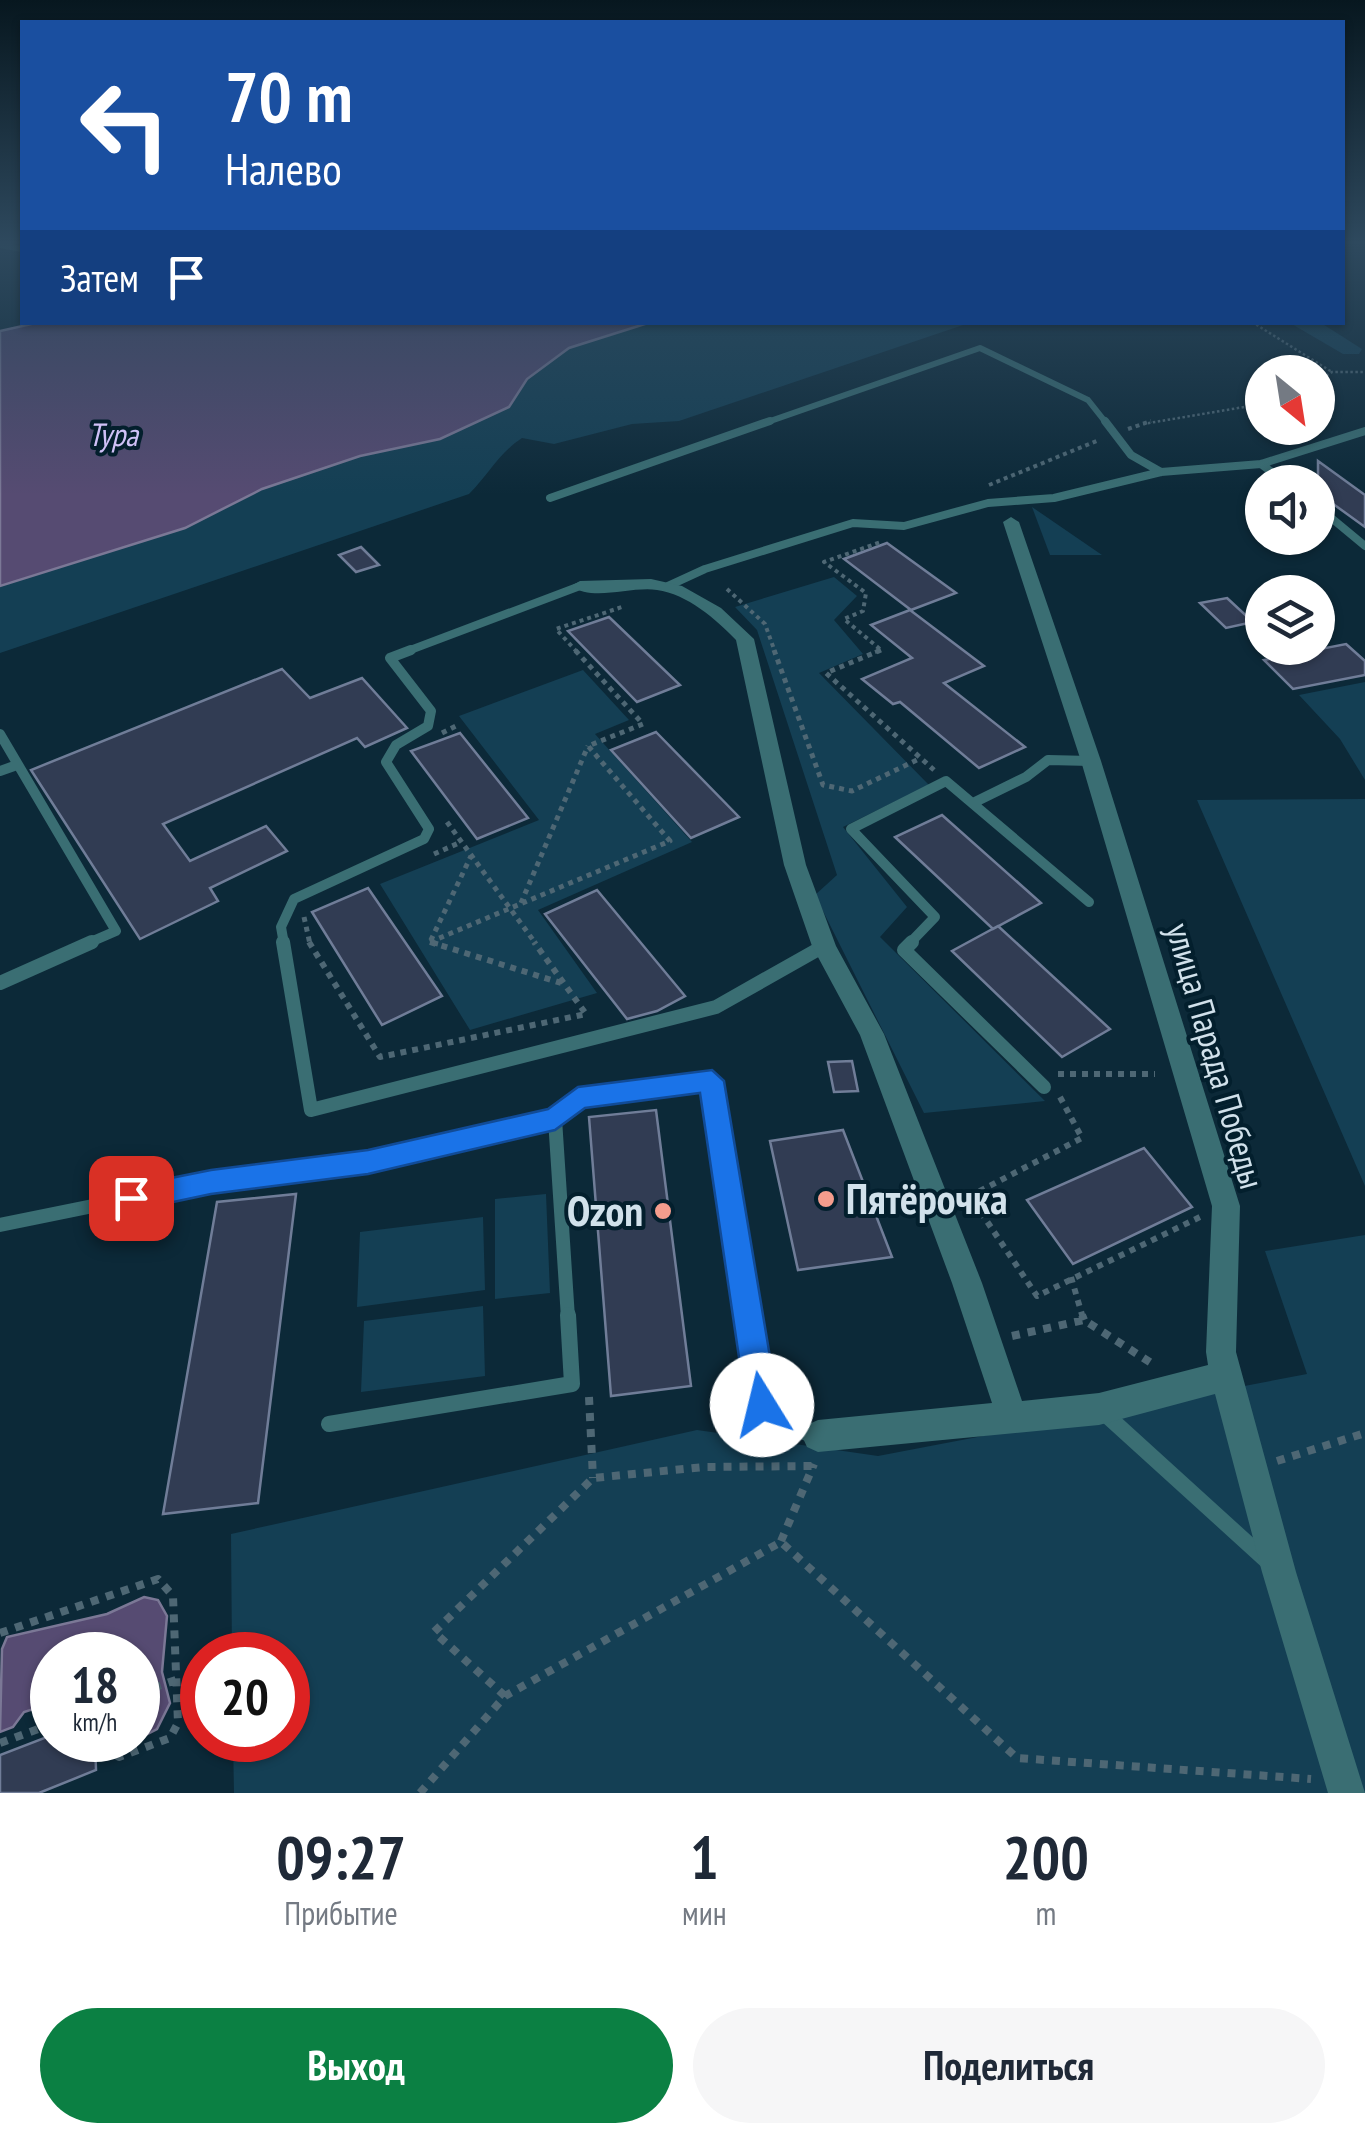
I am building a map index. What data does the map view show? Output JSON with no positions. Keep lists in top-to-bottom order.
{
  "streets": {
    "street": ["улица Парада Победы"]
  },
  "water": ["Тура"],
  "places": ["Пятёрочка", "Ozon"],
  "north": "bottom right",
  "page": {
    "turn": ["70 m", "Налево"],
    "then": "Затем",
    "speed": "18 km/h",
    "limit": "20",
    "eta": [
      "09:27",
      "Прибытие",
      "1",
      "мин",
      "200",
      "m"
    ],
    "buttons": ["Выход", "Поделиться"]
  }
}
